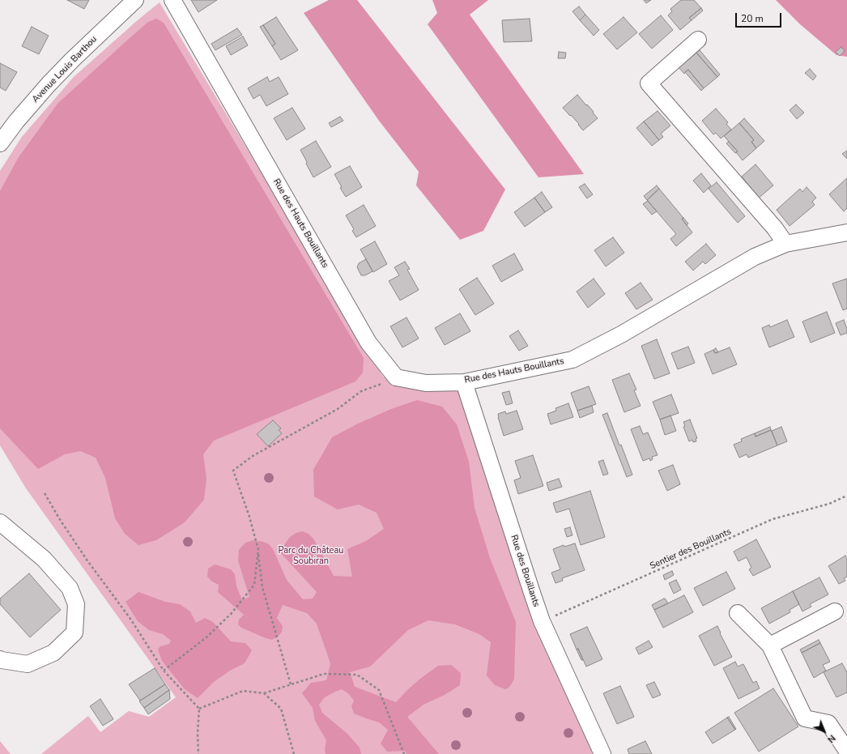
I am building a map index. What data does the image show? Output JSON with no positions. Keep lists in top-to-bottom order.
{
  "streets": {
    "street": ["Avenue Louis Barthou", "Rue des Hauts Bouillants", "Rue des Bouillants"],
    "path": ["Sentier des Bouillants"]
  },
  "crossings": [
    ["Rue des Hauts Bouillants", "Rue des Bouillants"],
    ["Sentier des Bouillants", "Rue des Bouillants"]
  ],
  "parks": ["Parc du Château Soubiran"],
  "scale_bar": "20 m",
  "north": "bottom right"
}
